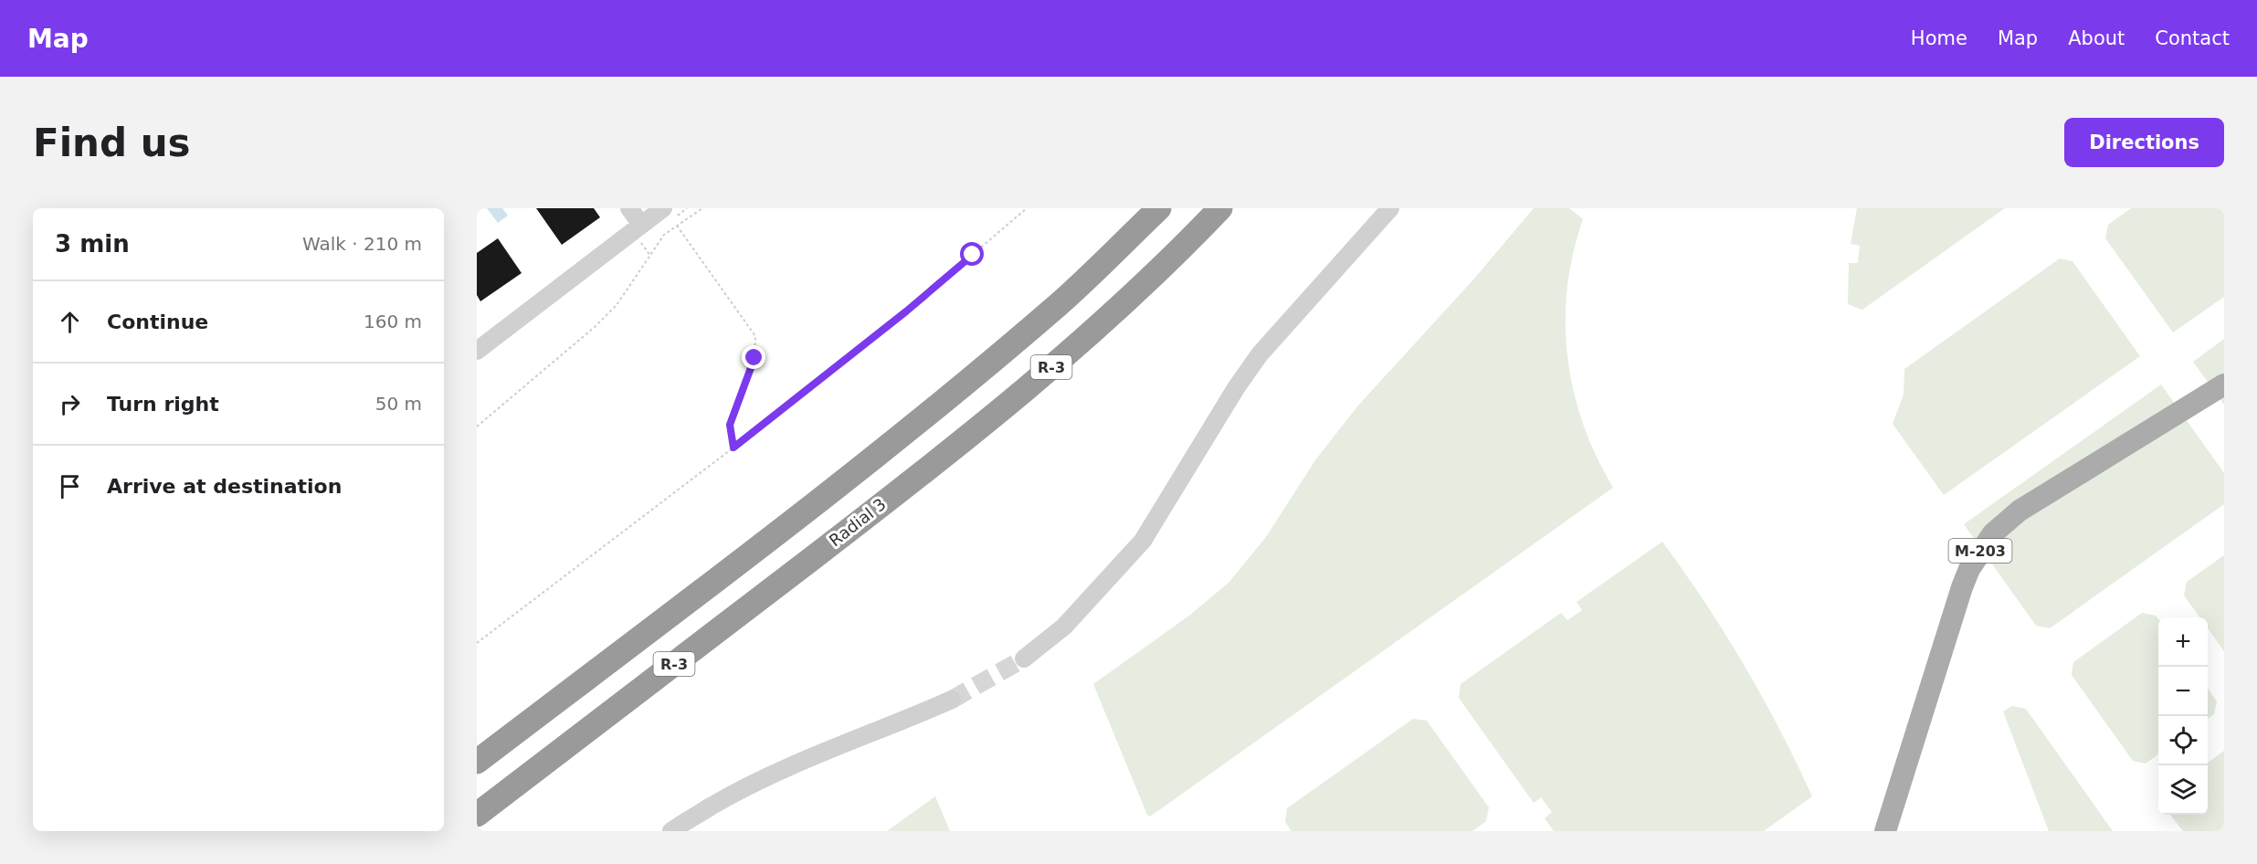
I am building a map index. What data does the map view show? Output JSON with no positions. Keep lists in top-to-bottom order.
{
  "streets": {
    "highway": ["R-3", "Radial 3"],
    "main road": ["M-203"]
  },
  "page": {
    "header": "Map",
    "nav": [
      "Home",
      "Map",
      "About",
      "Contact"
    ],
    "buttons": "Directions",
    "title": "Find us",
    "heading": ["3 min", "Walk · 210 m"],
    "list": [
      ["Continue", "160 m"],
      ["Turn right", "50 m"],
      "Arrive at destination"
    ],
    "map_buttons": ["+", "−"]
  }
}
